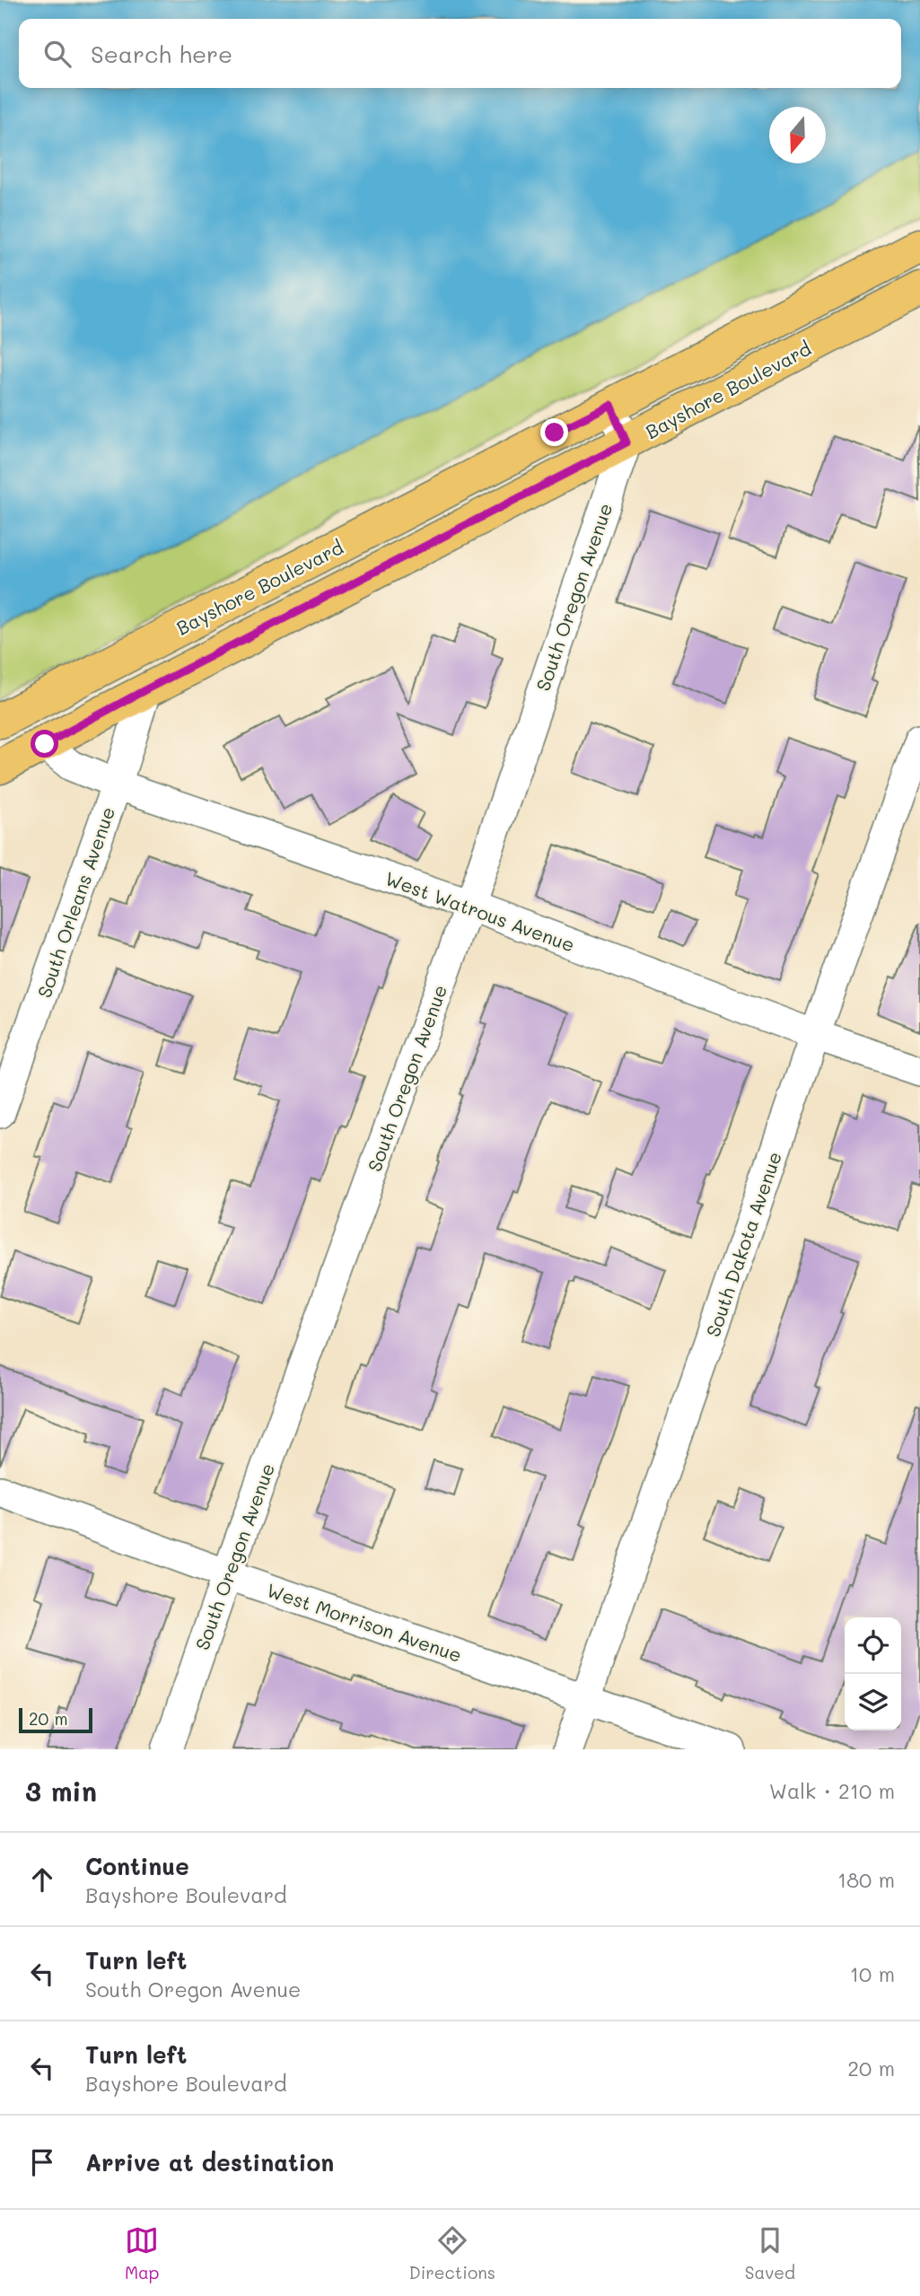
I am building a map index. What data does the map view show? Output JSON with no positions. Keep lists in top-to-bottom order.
{
  "streets": {
    "main road": ["Bayshore Boulevard"],
    "street": [
      "South Oregon Avenue",
      "South Orleans Avenue",
      "West Watrous Avenue",
      "South Dakota Avenue",
      "West Morrison Avenue"
    ]
  },
  "crossings": [
    ["Bayshore Boulevard", "South Oregon Avenue"],
    ["Bayshore Boulevard", "South Orleans Avenue"],
    ["Bayshore Boulevard", "West Watrous Avenue"],
    ["South Oregon Avenue", "West Watrous Avenue"],
    ["South Oregon Avenue", "West Morrison Avenue"],
    ["South Orleans Avenue", "West Watrous Avenue"],
    ["West Watrous Avenue", "South Dakota Avenue"],
    ["South Dakota Avenue", "West Morrison Avenue"]
  ],
  "scale_bar": "20 m",
  "north": "bottom",
  "page": {
    "search": "Search here",
    "scale": "20 m",
    "heading": ["3 min", "Walk · 210 m"],
    "list": [
      ["Continue", "Bayshore Boulevard", "180 m"],
      ["Turn left", "South Oregon Avenue", "10 m"],
      ["Turn left", "Bayshore Boulevard", "20 m"],
      "Arrive at destination"
    ],
    "nav": ["Map", "Directions", "Saved"]
  }
}
